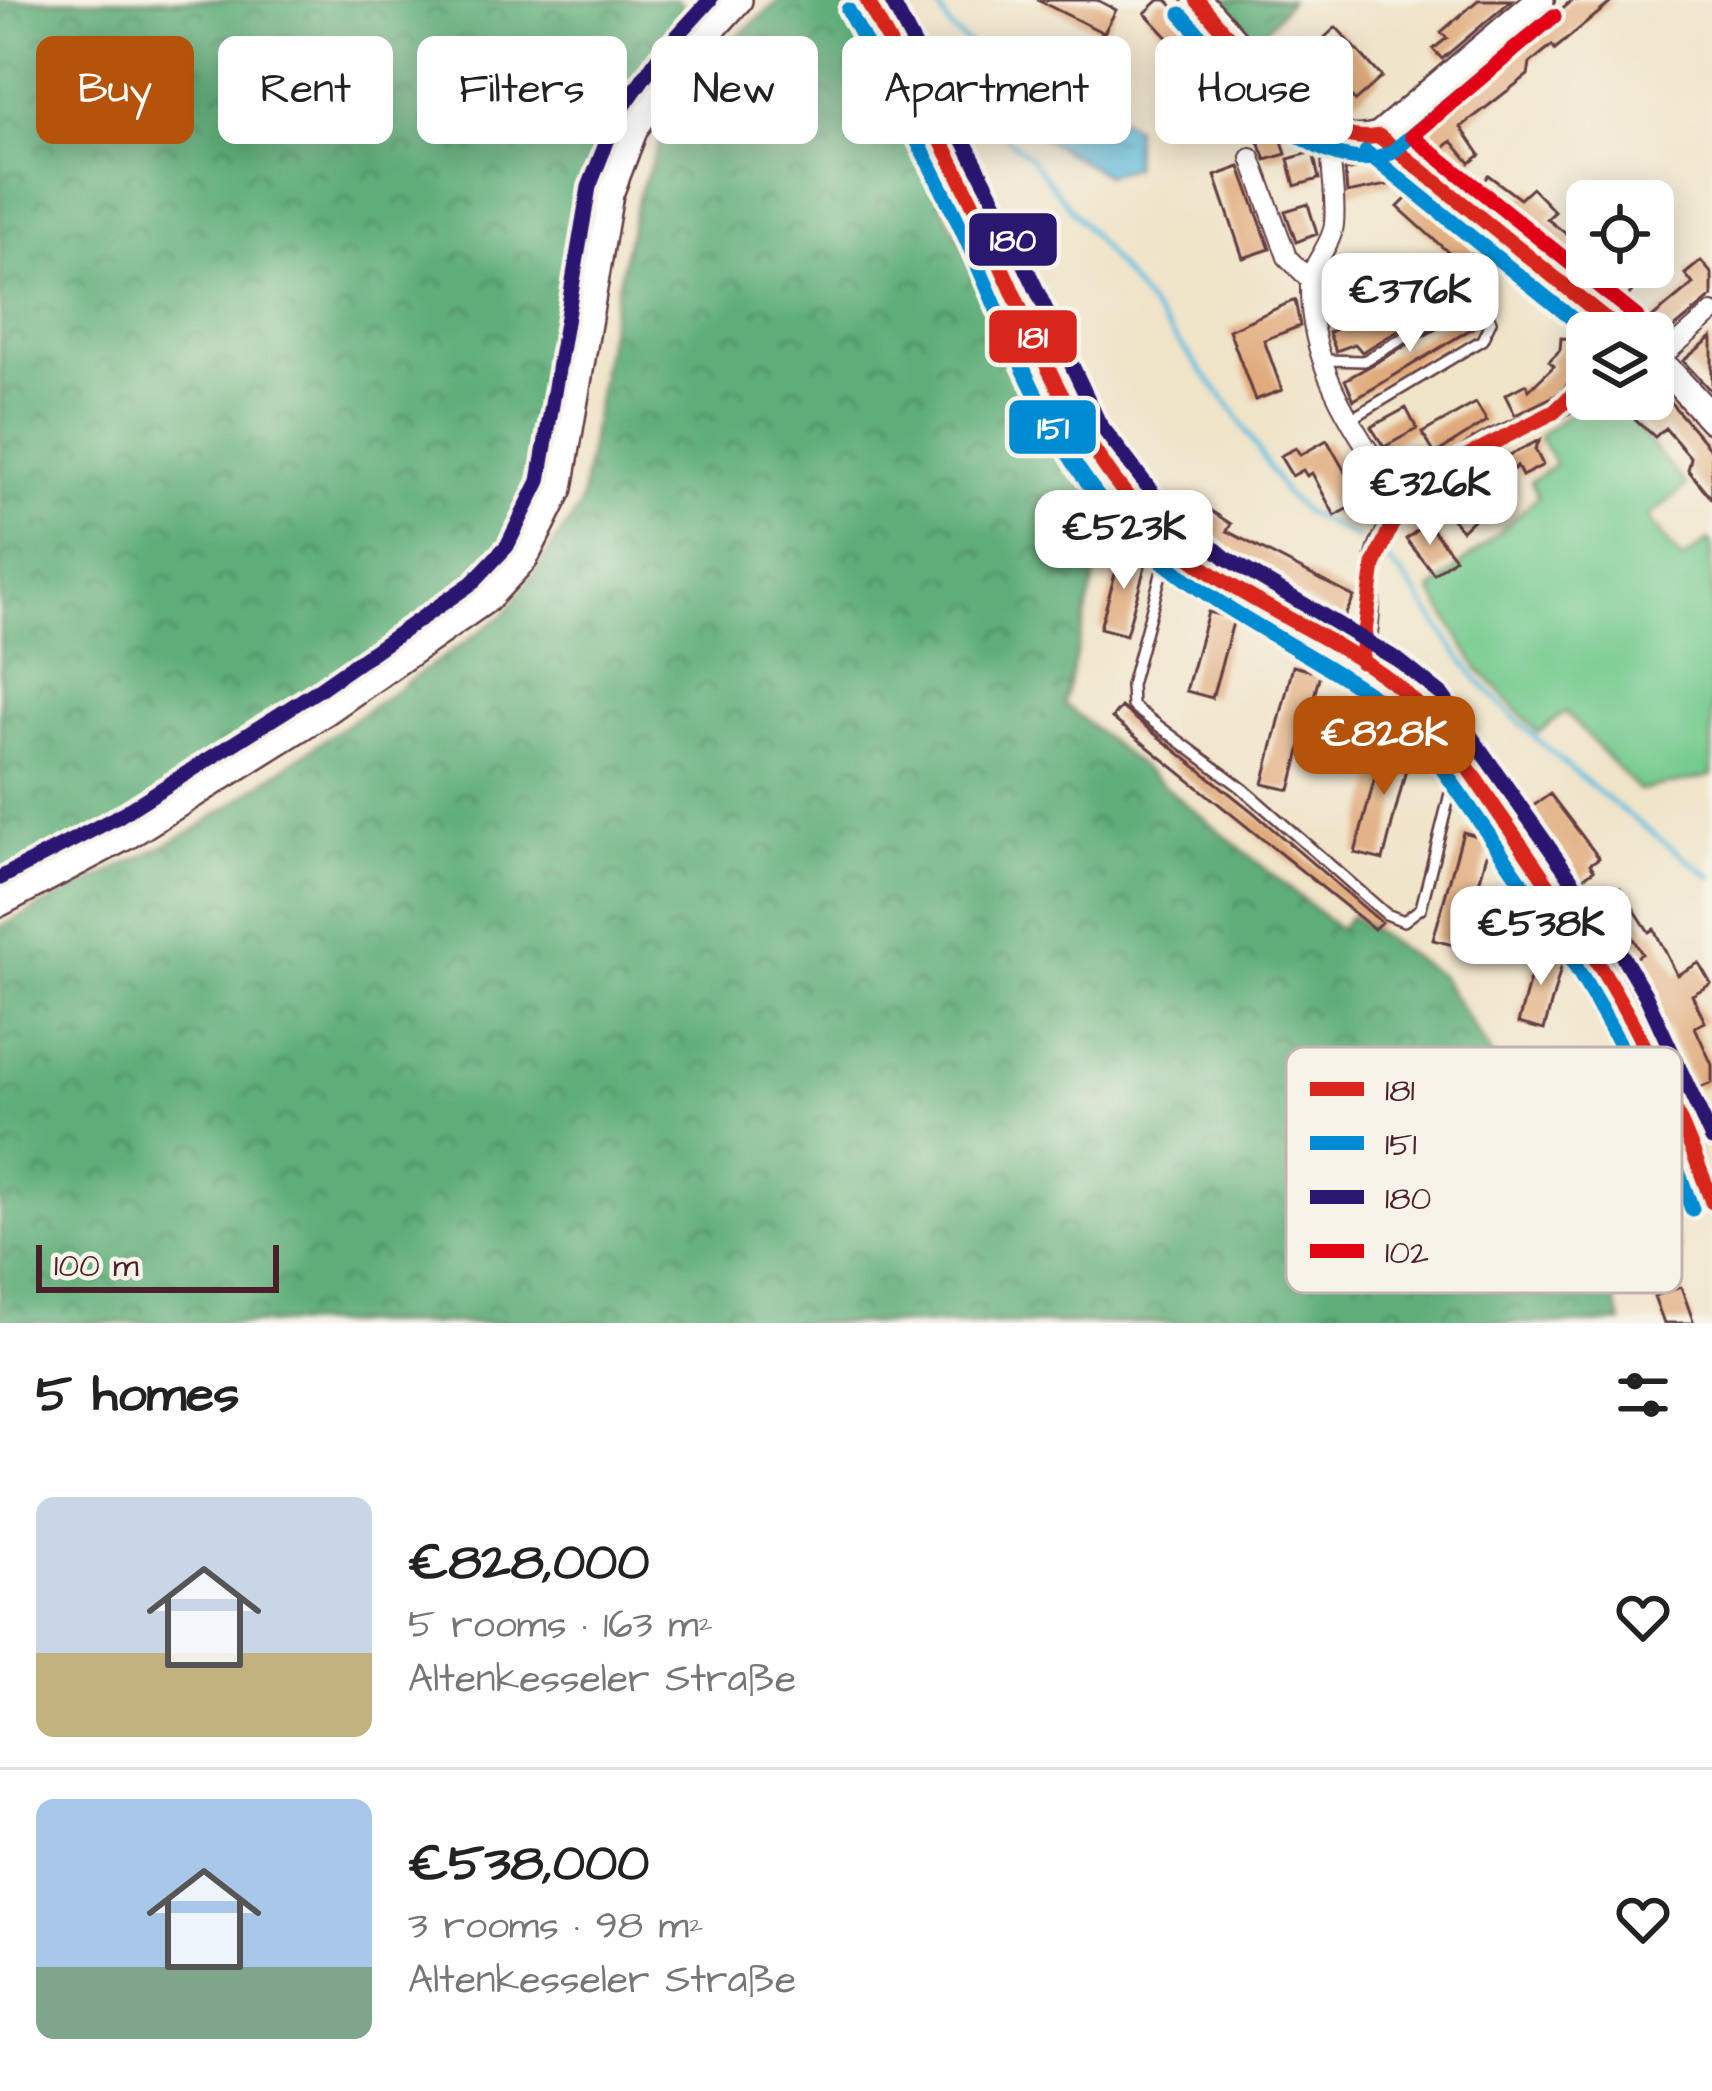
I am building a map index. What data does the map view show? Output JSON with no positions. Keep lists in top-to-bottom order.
{
  "lines": [
    "transit line 181",
    "transit line 180",
    "transit line 151",
    "transit line 102"
  ],
  "legend": [
    "181",
    "151",
    "180",
    "102"
  ],
  "scale_bar": "100 m",
  "page": {
    "chip": [
      "Buy",
      "Rent",
      "Filters",
      "New",
      "Apartment",
      "House"
    ],
    "price": [
      "€376K",
      "€326K",
      "€523K",
      "€828K",
      "€538K"
    ],
    "scale": "100 m",
    "heading": "5 homes",
    "list": [
      {
        "name": "€828,000",
        "note": "5 rooms · 163 m² · Altenkesseler Straße"
      },
      {
        "name": "€538,000",
        "note": "3 rooms · 98 m² · Altenkesseler Straße"
      }
    ]
  }
}
